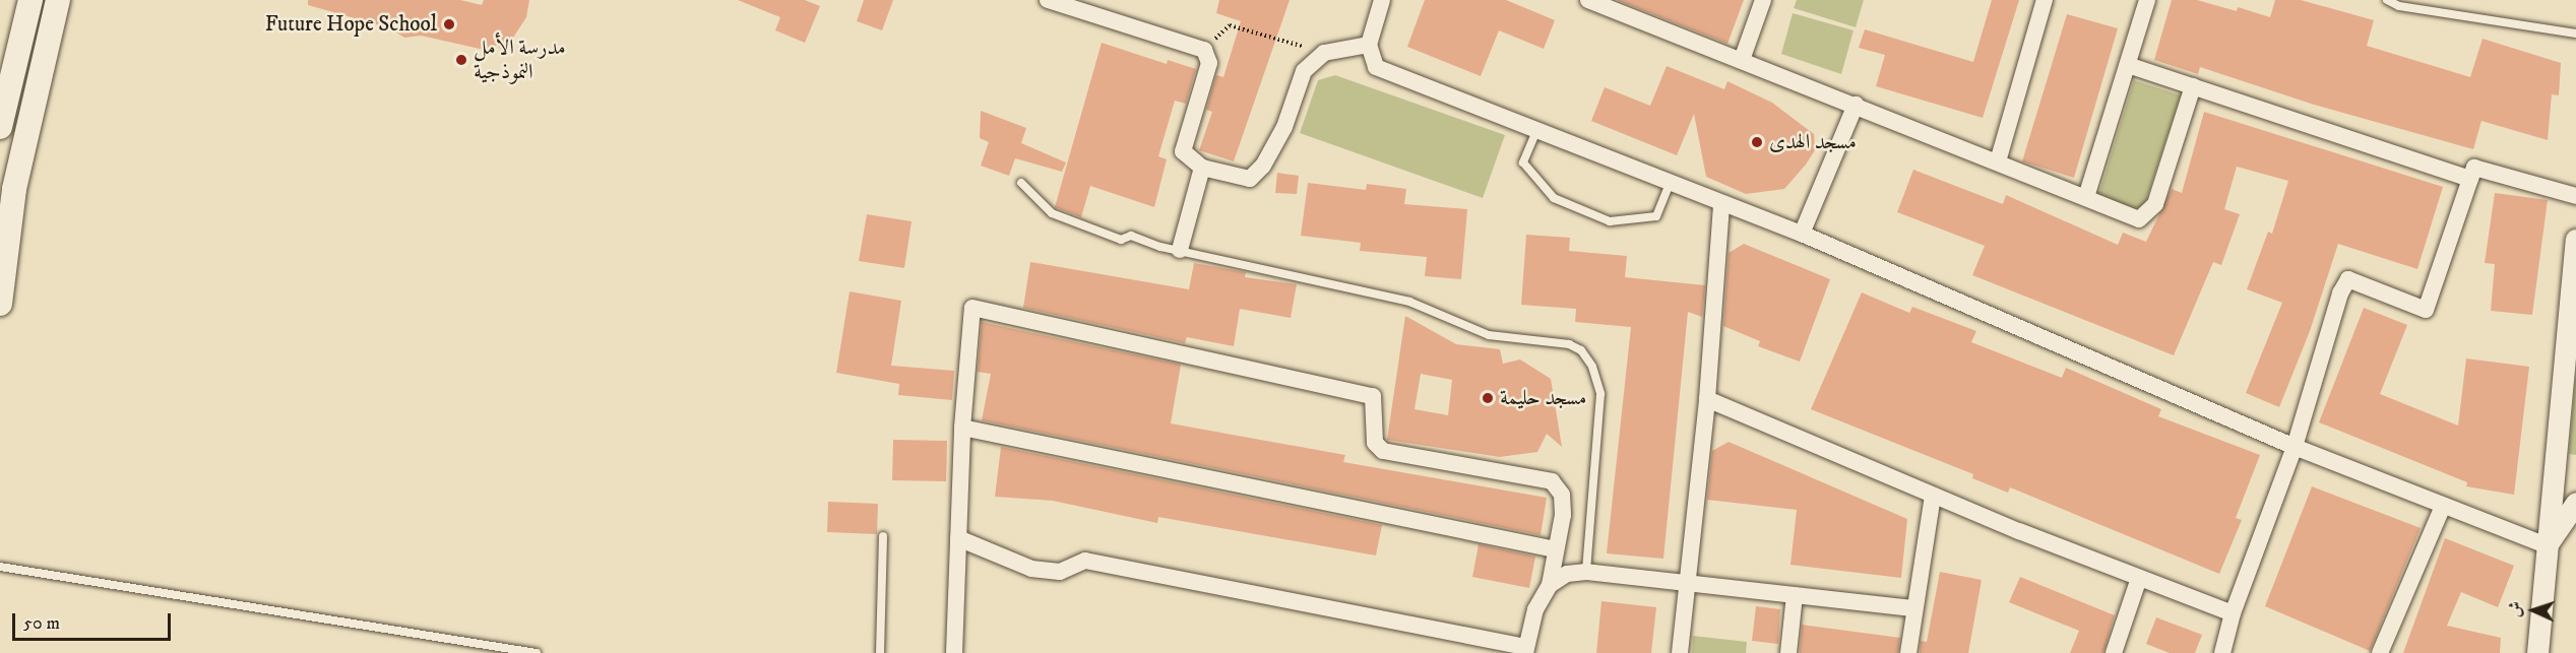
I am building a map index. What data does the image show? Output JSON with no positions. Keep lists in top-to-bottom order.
{
  "places": [
    "Future Hope School",
    "مدرسة الأمل النموذجية",
    "مسجد الهدى",
    "مسجد حليمة"
  ],
  "scale_bar": "50 m",
  "north": "left"
}
